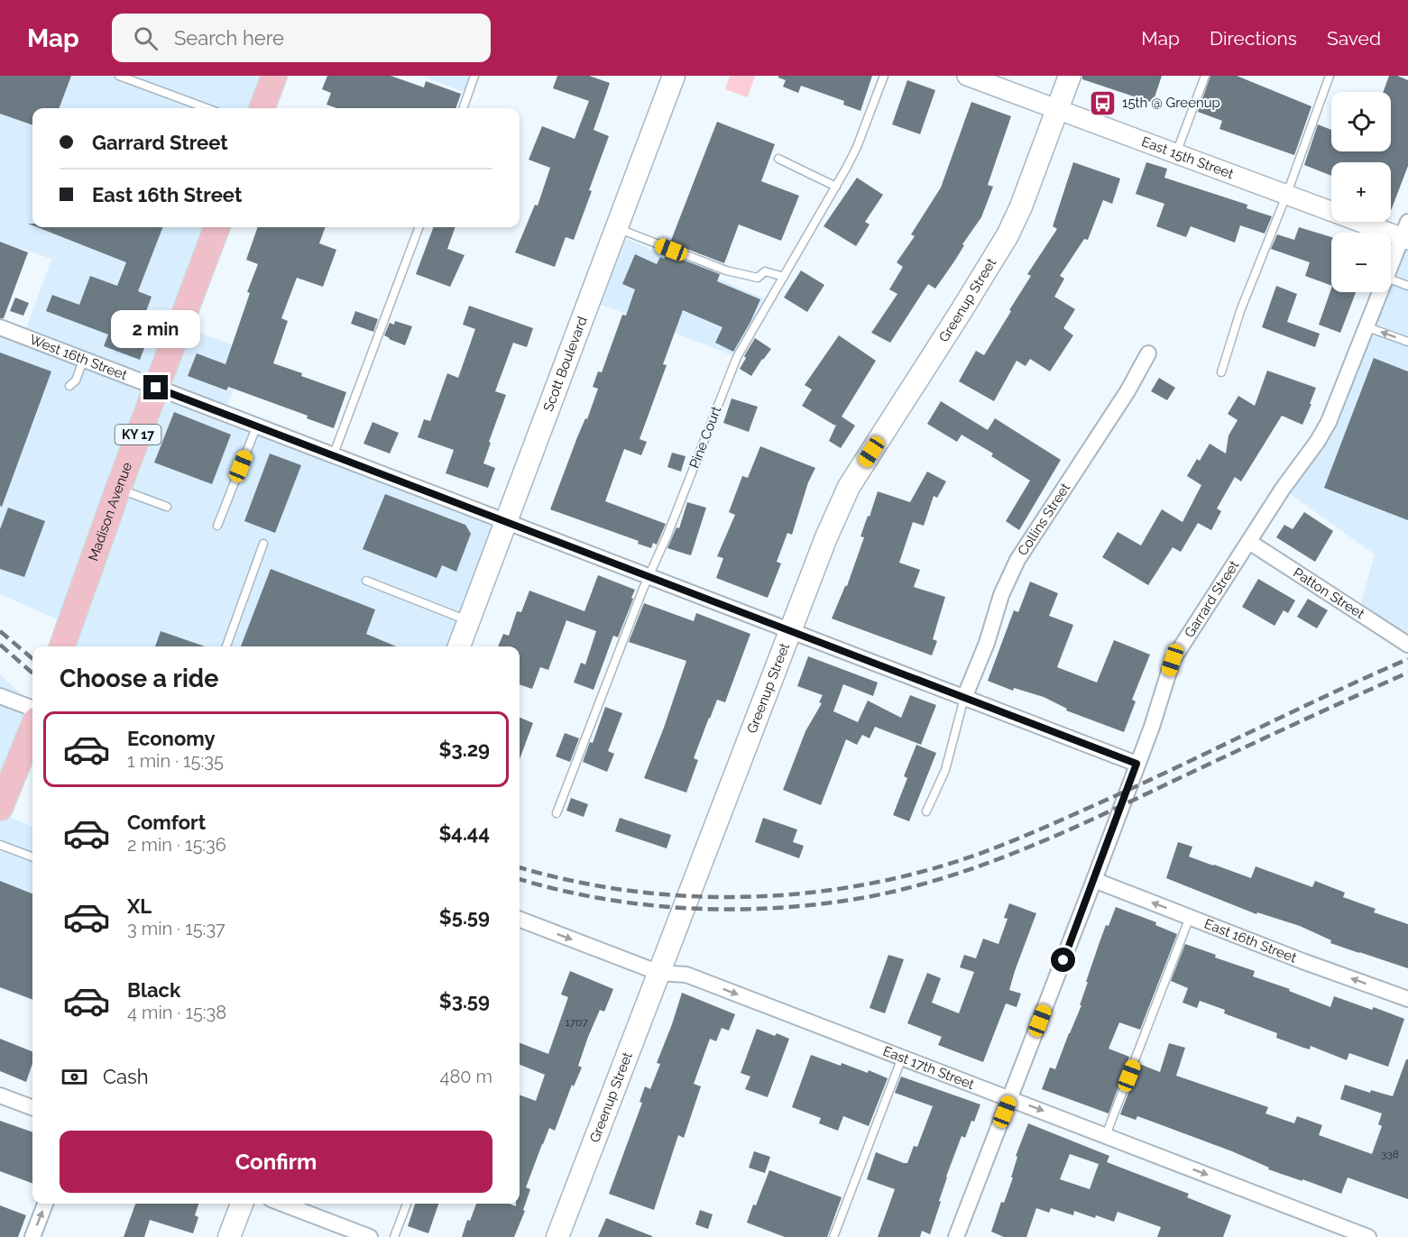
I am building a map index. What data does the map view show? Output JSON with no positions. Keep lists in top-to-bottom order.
{
  "streets": {
    "main road": [
      "Greenup Street",
      "Scott Boulevard",
      "KY 17",
      "Madison Avenue"
    ],
    "street": [
      "East 15th Street",
      "West 16th Street",
      "Collins Street",
      "Patton Street",
      "Garrard Street",
      "East 16th Street",
      "East 17th Street"
    ],
    "lane": ["Pine Court"]
  },
  "crossings": [
    ["East 15th Street", "Greenup Street"],
    ["East 15th Street", "Garrard Street"],
    ["Greenup Street", "East 17th Street"],
    ["West 16th Street", "Madison Avenue"],
    ["Patton Street", "Garrard Street"],
    ["Garrard Street", "East 16th Street"],
    ["Garrard Street", "East 17th Street"]
  ],
  "one_way": ["East 16th Street", "East 17th Street"],
  "places": {
    "bus stop": ["15th @ Greenup"]
  },
  "house_numbers": ["1707", "338"],
  "page": {
    "header": "Map",
    "search": "Search here",
    "nav": ["Map", "Directions", "Saved"],
    "map_buttons": ["+", "−"],
    "banner": ["Garrard Street", "East 16th Street"],
    "bubble": "2 min",
    "heading": "Choose a ride",
    "list": [
      {
        "name": "Economy",
        "note": "1 min · 15:35",
        "value": "$3.29"
      },
      {
        "name": "Comfort",
        "note": "2 min · 15:36",
        "value": "$4.44"
      },
      {
        "name": "XL",
        "note": "3 min · 15:37",
        "value": "$5.59"
      },
      {
        "name": "Black",
        "note": "4 min · 15:38",
        "value": "$3.59"
      }
    ],
    "pay": ["Cash", "480 m"],
    "buttons": "Confirm"
  }
}
